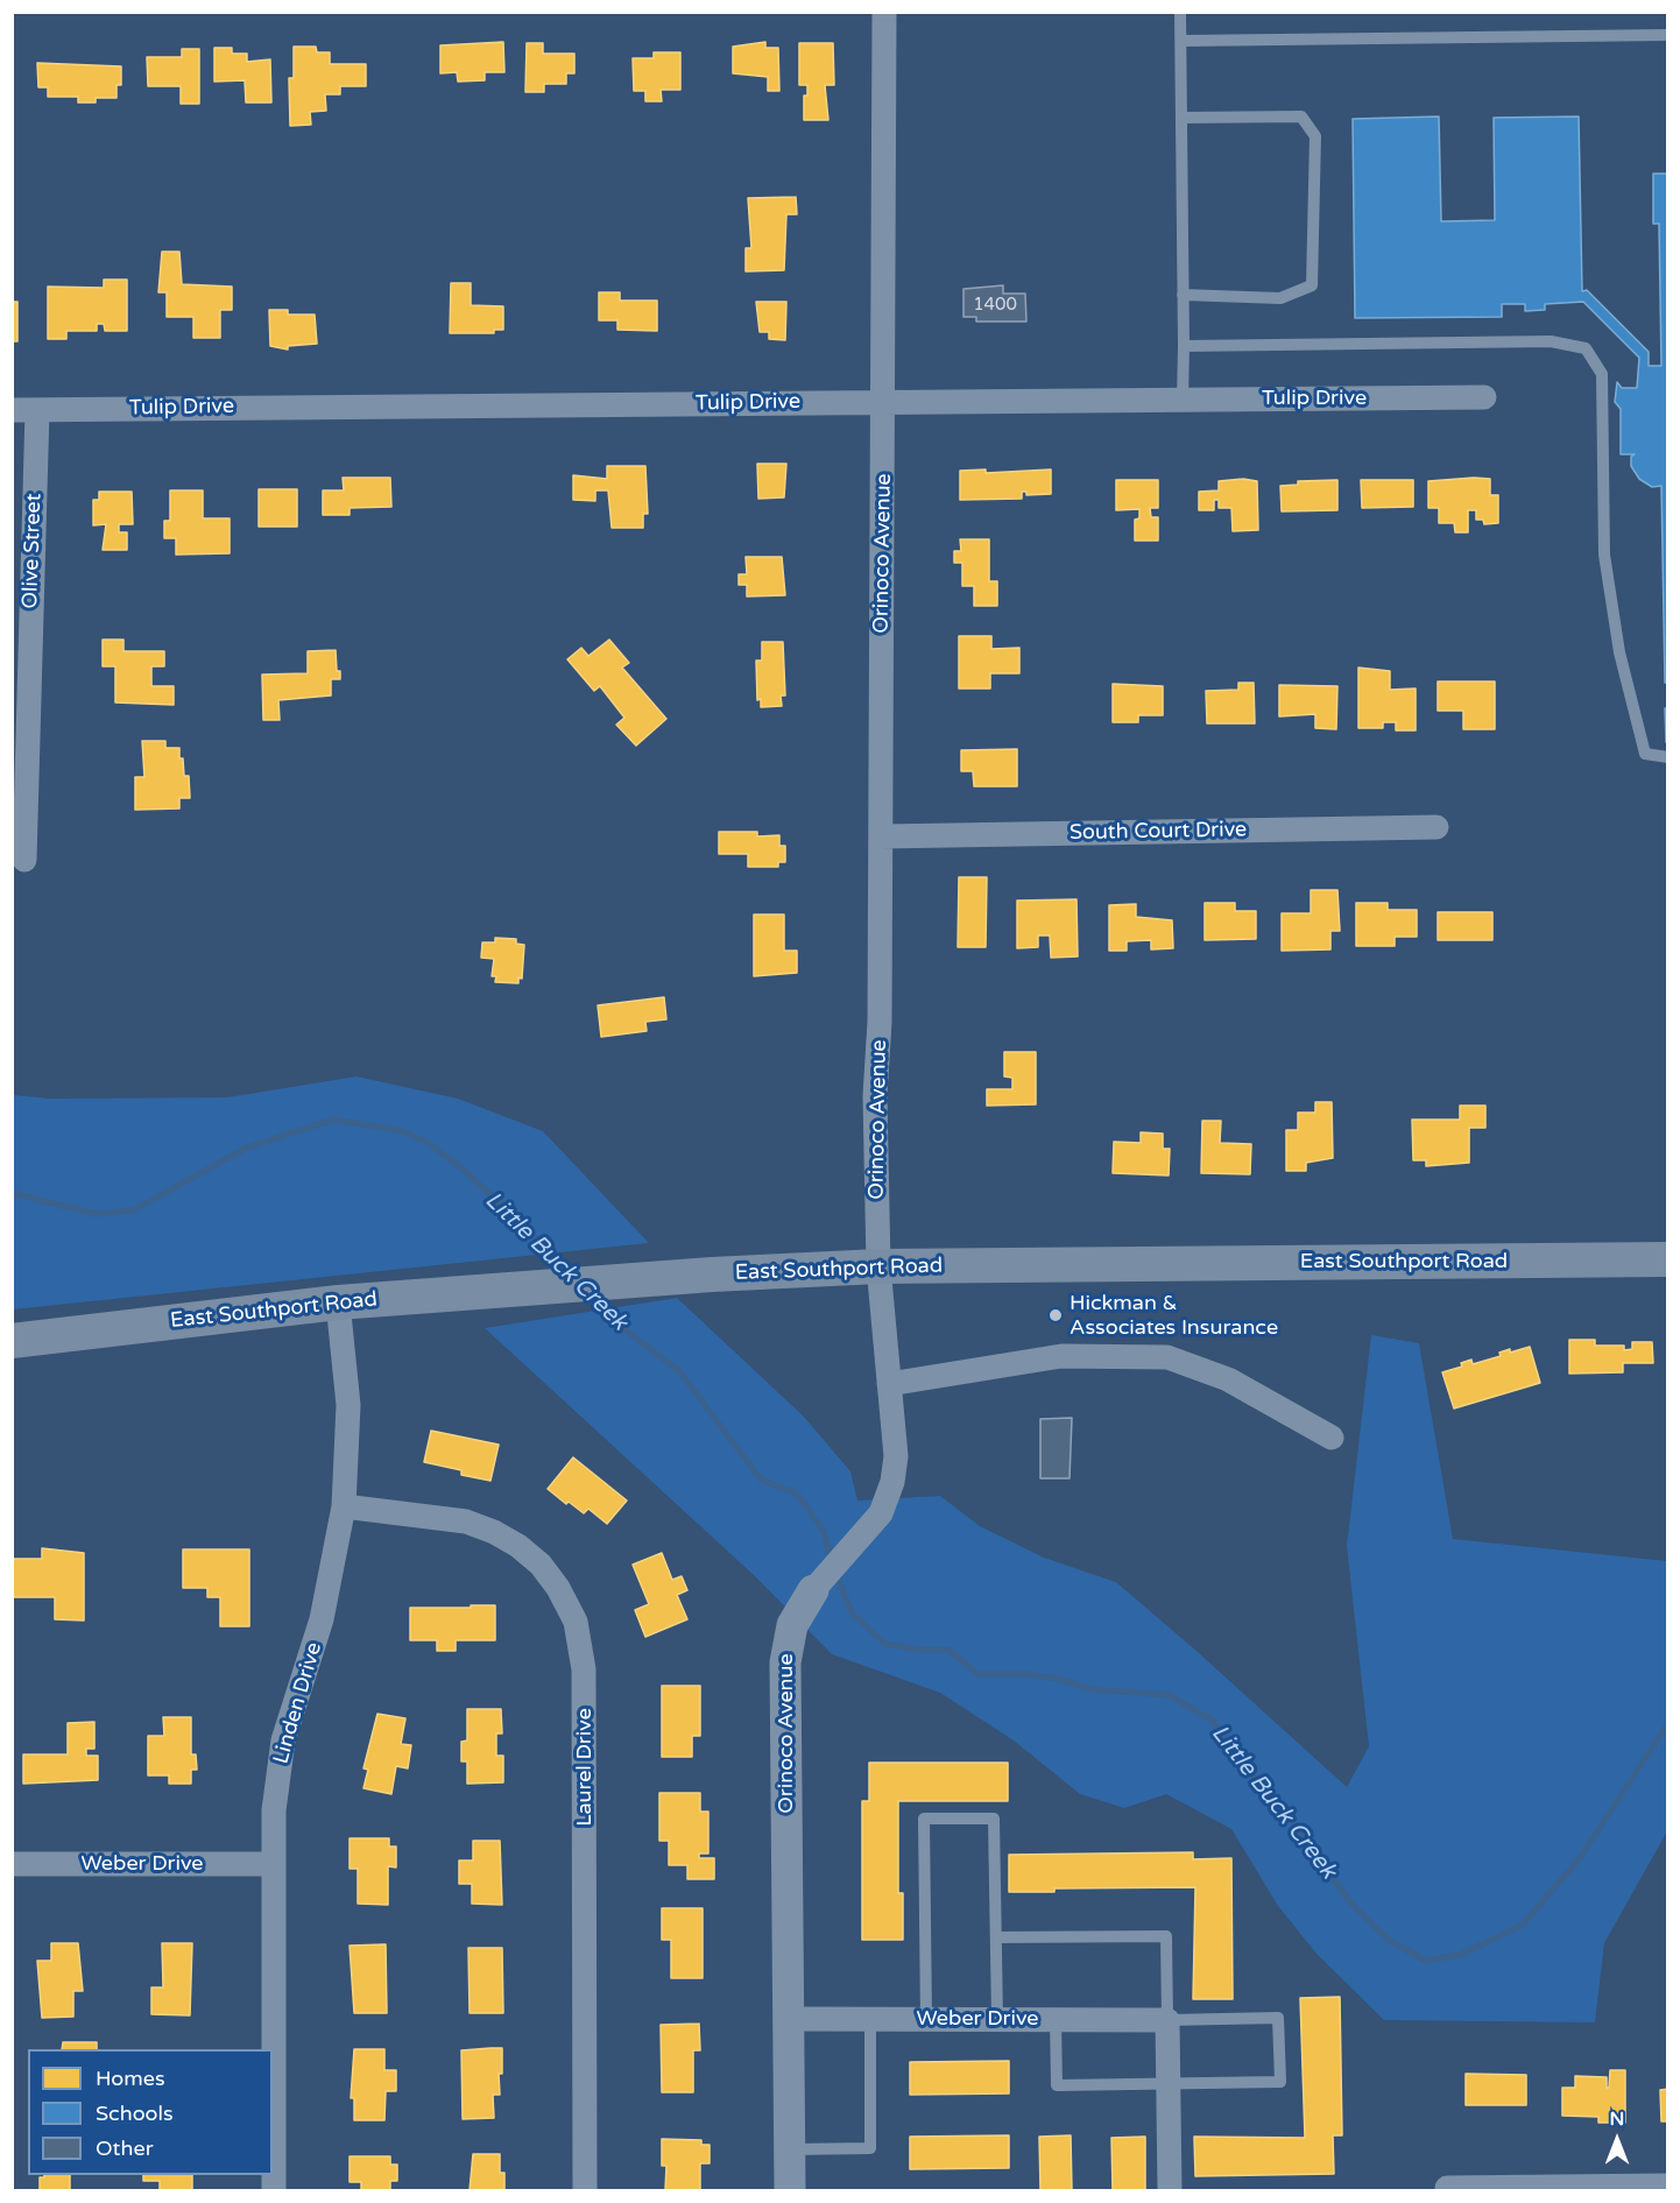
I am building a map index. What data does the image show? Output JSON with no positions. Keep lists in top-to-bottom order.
{
  "streets": {
    "main road": ["East Southport Road"],
    "street": [
      "Tulip Drive",
      "Olive Street",
      "Orinoco Avenue",
      "South Court Drive",
      "Linden Drive",
      "Laurel Drive",
      "Weber Drive"
    ]
  },
  "crossings": [
    ["Tulip Drive", "Olive Street"],
    ["Tulip Drive", "Orinoco Avenue"],
    ["Orinoco Avenue", "South Court Drive"],
    ["Orinoco Avenue", "East Southport Road"],
    ["Orinoco Avenue", "Weber Drive"],
    ["East Southport Road", "Linden Drive"],
    ["Linden Drive", "Laurel Drive"],
    ["Linden Drive", "Weber Drive"]
  ],
  "water": ["Little Buck Creek"],
  "places": ["Hickman & Associates Insurance"],
  "house_numbers": ["1400"],
  "legend": ["Homes", "Schools", "Other"],
  "north": "top"
}
